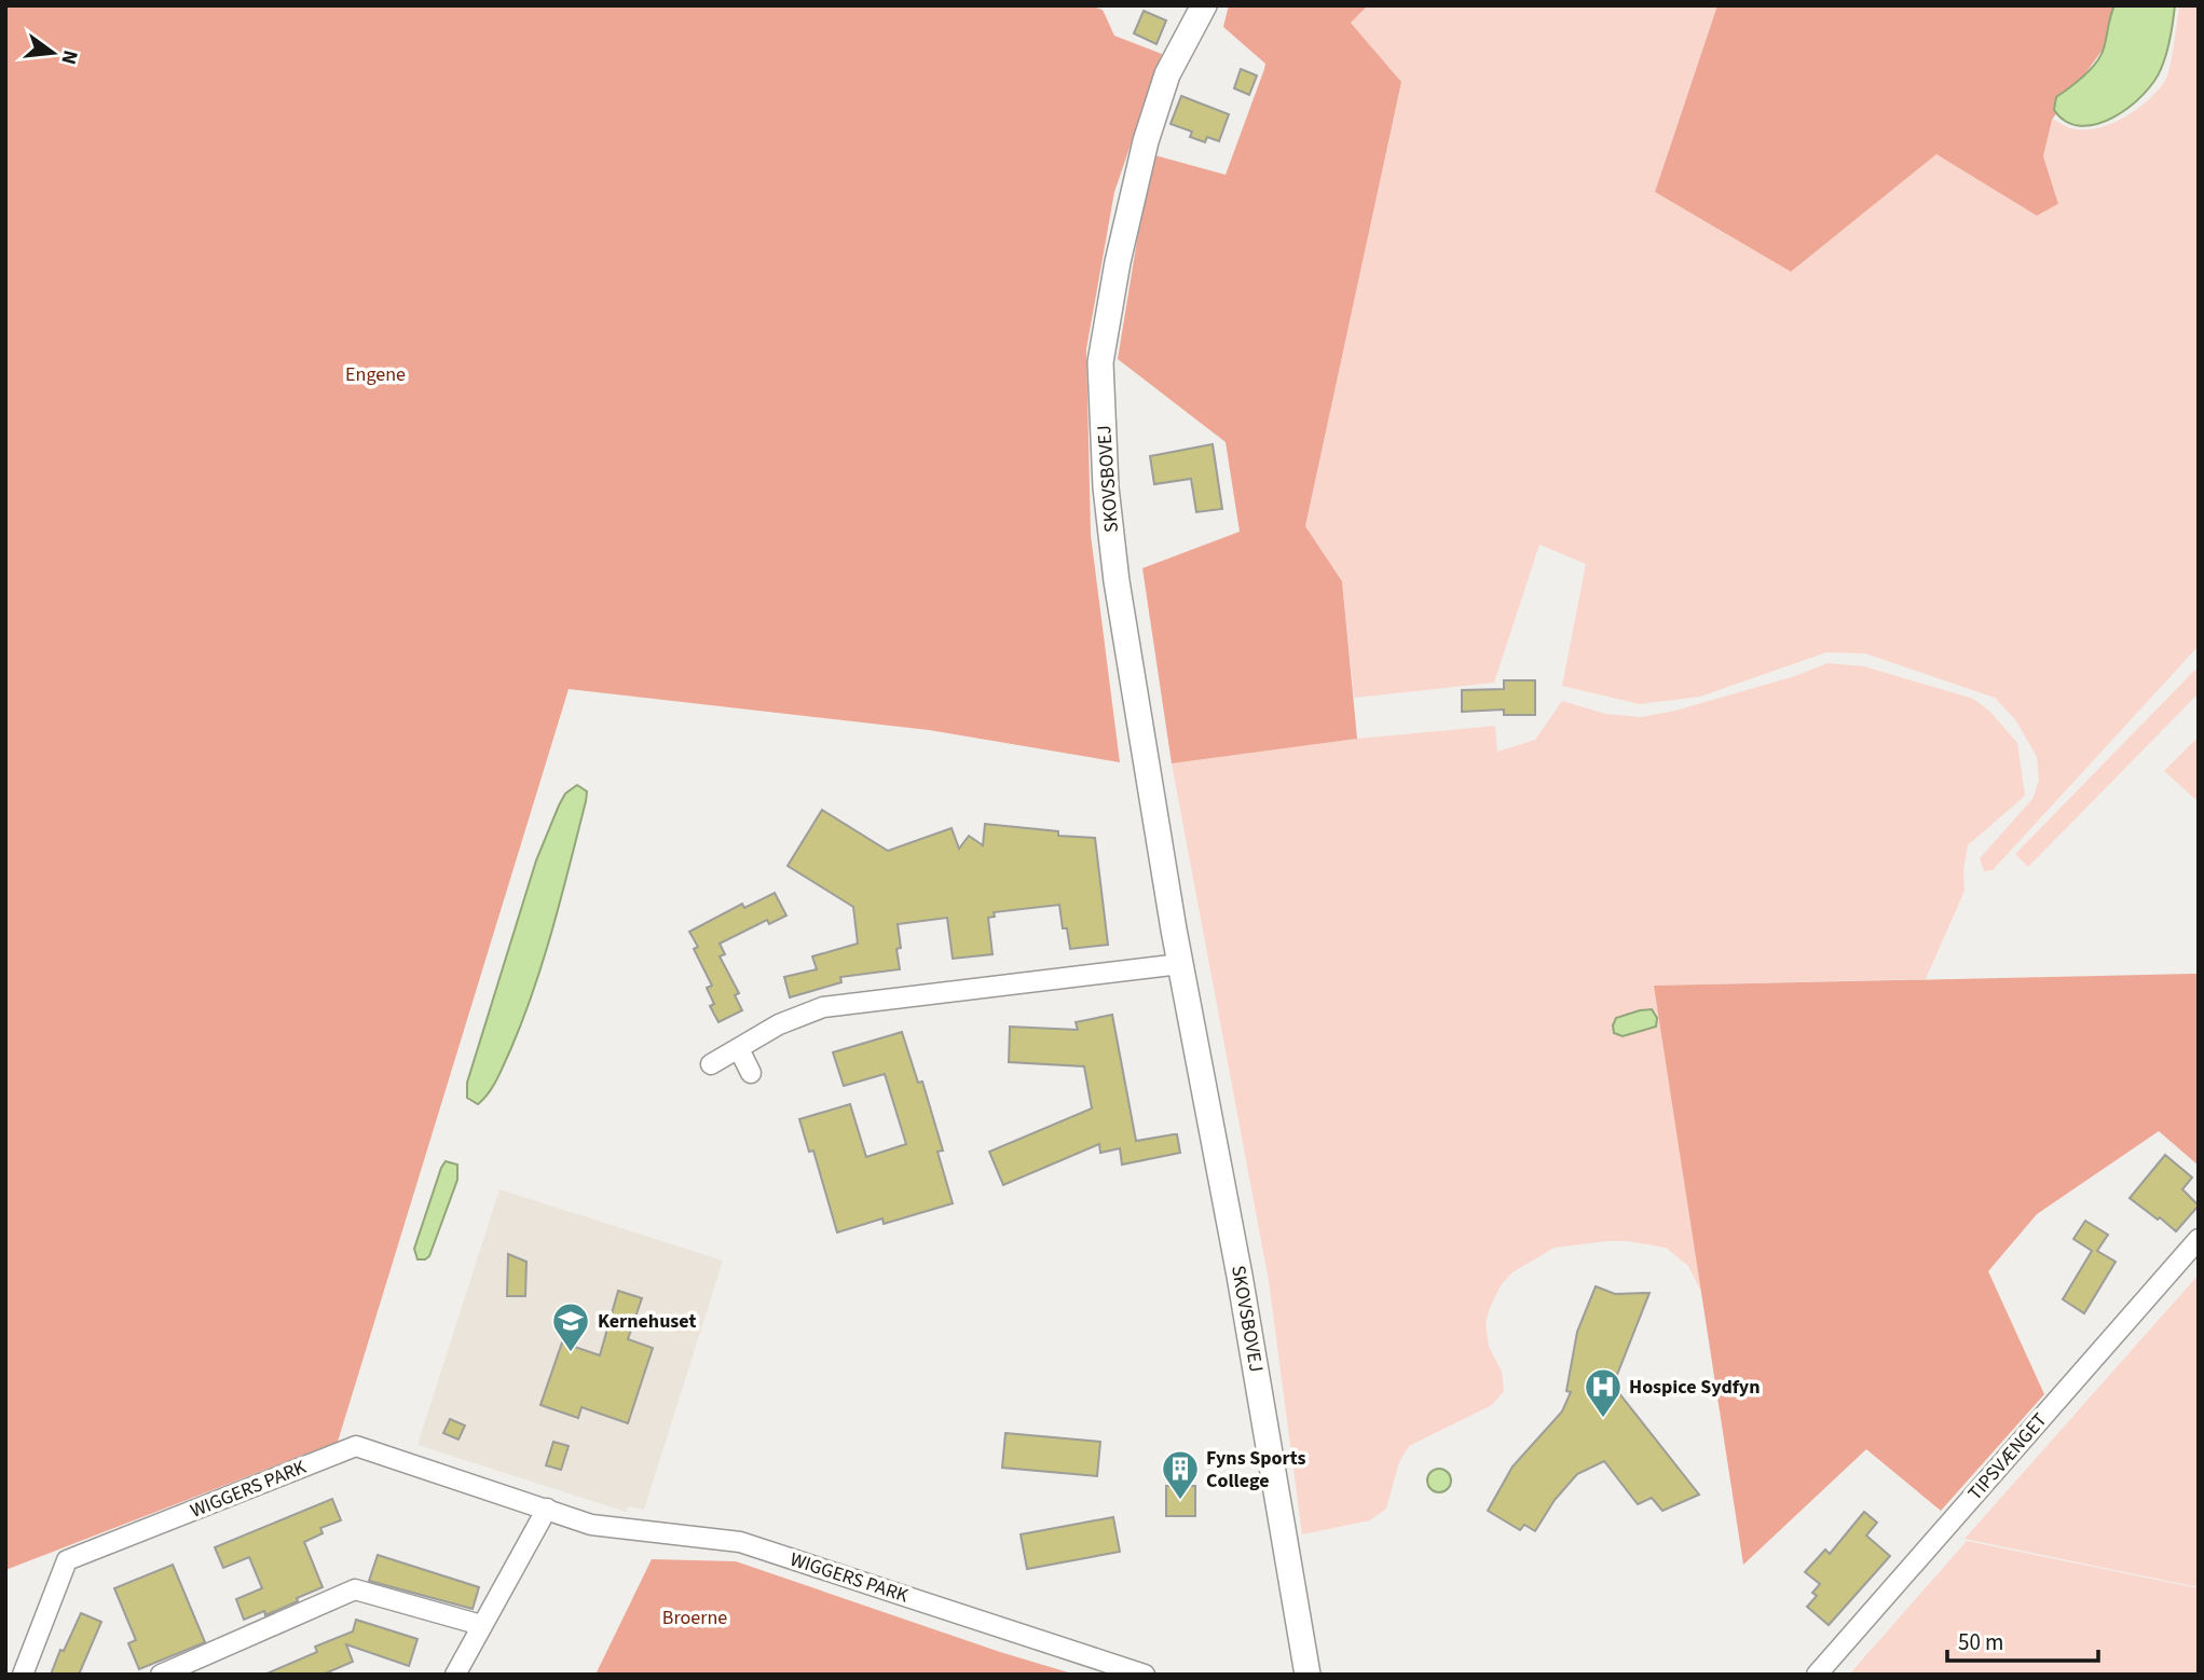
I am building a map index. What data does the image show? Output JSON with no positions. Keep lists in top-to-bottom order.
{
  "streets": {
    "street": ["SKOVSBOVEJ", "TIPSVÆNGET", "WIGGERS PARK"]
  },
  "parks": ["Engene", "Broerne"],
  "places": {
    "school or university": ["Kernehuset"],
    "hospital": ["Hospice Sydfyn"],
    "building": ["Fyns Sports College"]
  },
  "scale_bar": "50 m",
  "north": "right"
}
